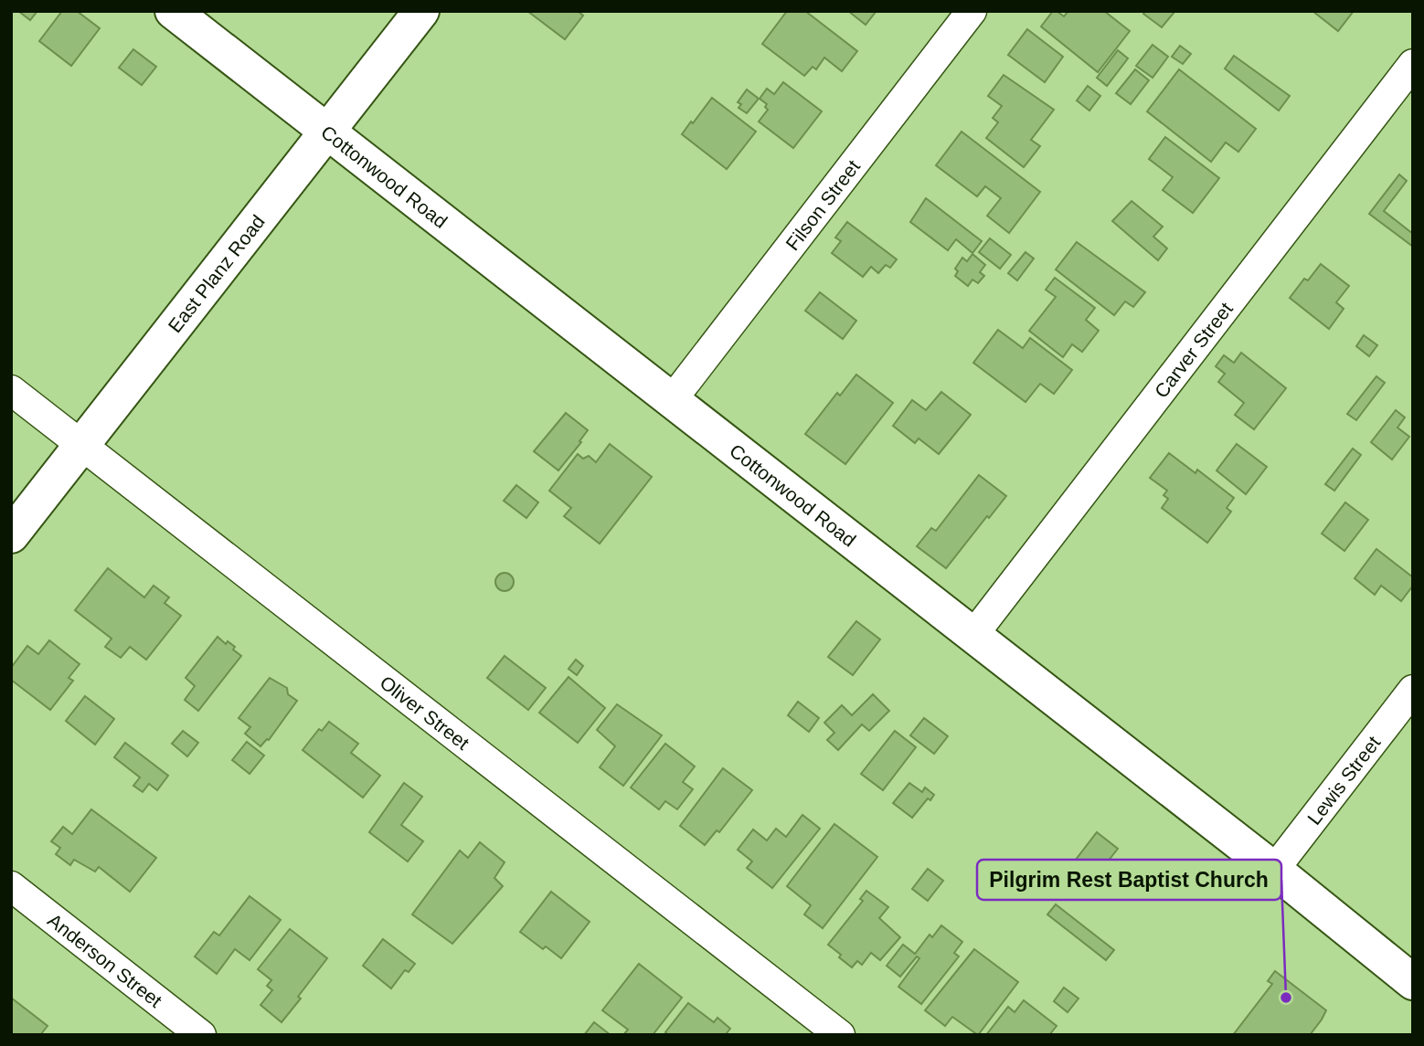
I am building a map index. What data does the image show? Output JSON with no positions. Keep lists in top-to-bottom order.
{
  "streets": {
    "street": [
      "Cottonwood Road",
      "Filson Street",
      "East Planz Road",
      "Carver Street",
      "Oliver Street",
      "Lewis Street",
      "Anderson Street"
    ]
  },
  "crossings": [
    ["Cottonwood Road", "Filson Street"],
    ["Cottonwood Road", "East Planz Road"],
    ["Cottonwood Road", "Carver Street"],
    ["Cottonwood Road", "Lewis Street"],
    ["East Planz Road", "Oliver Street"]
  ],
  "places": ["Pilgrim Rest Baptist Church"]
}
